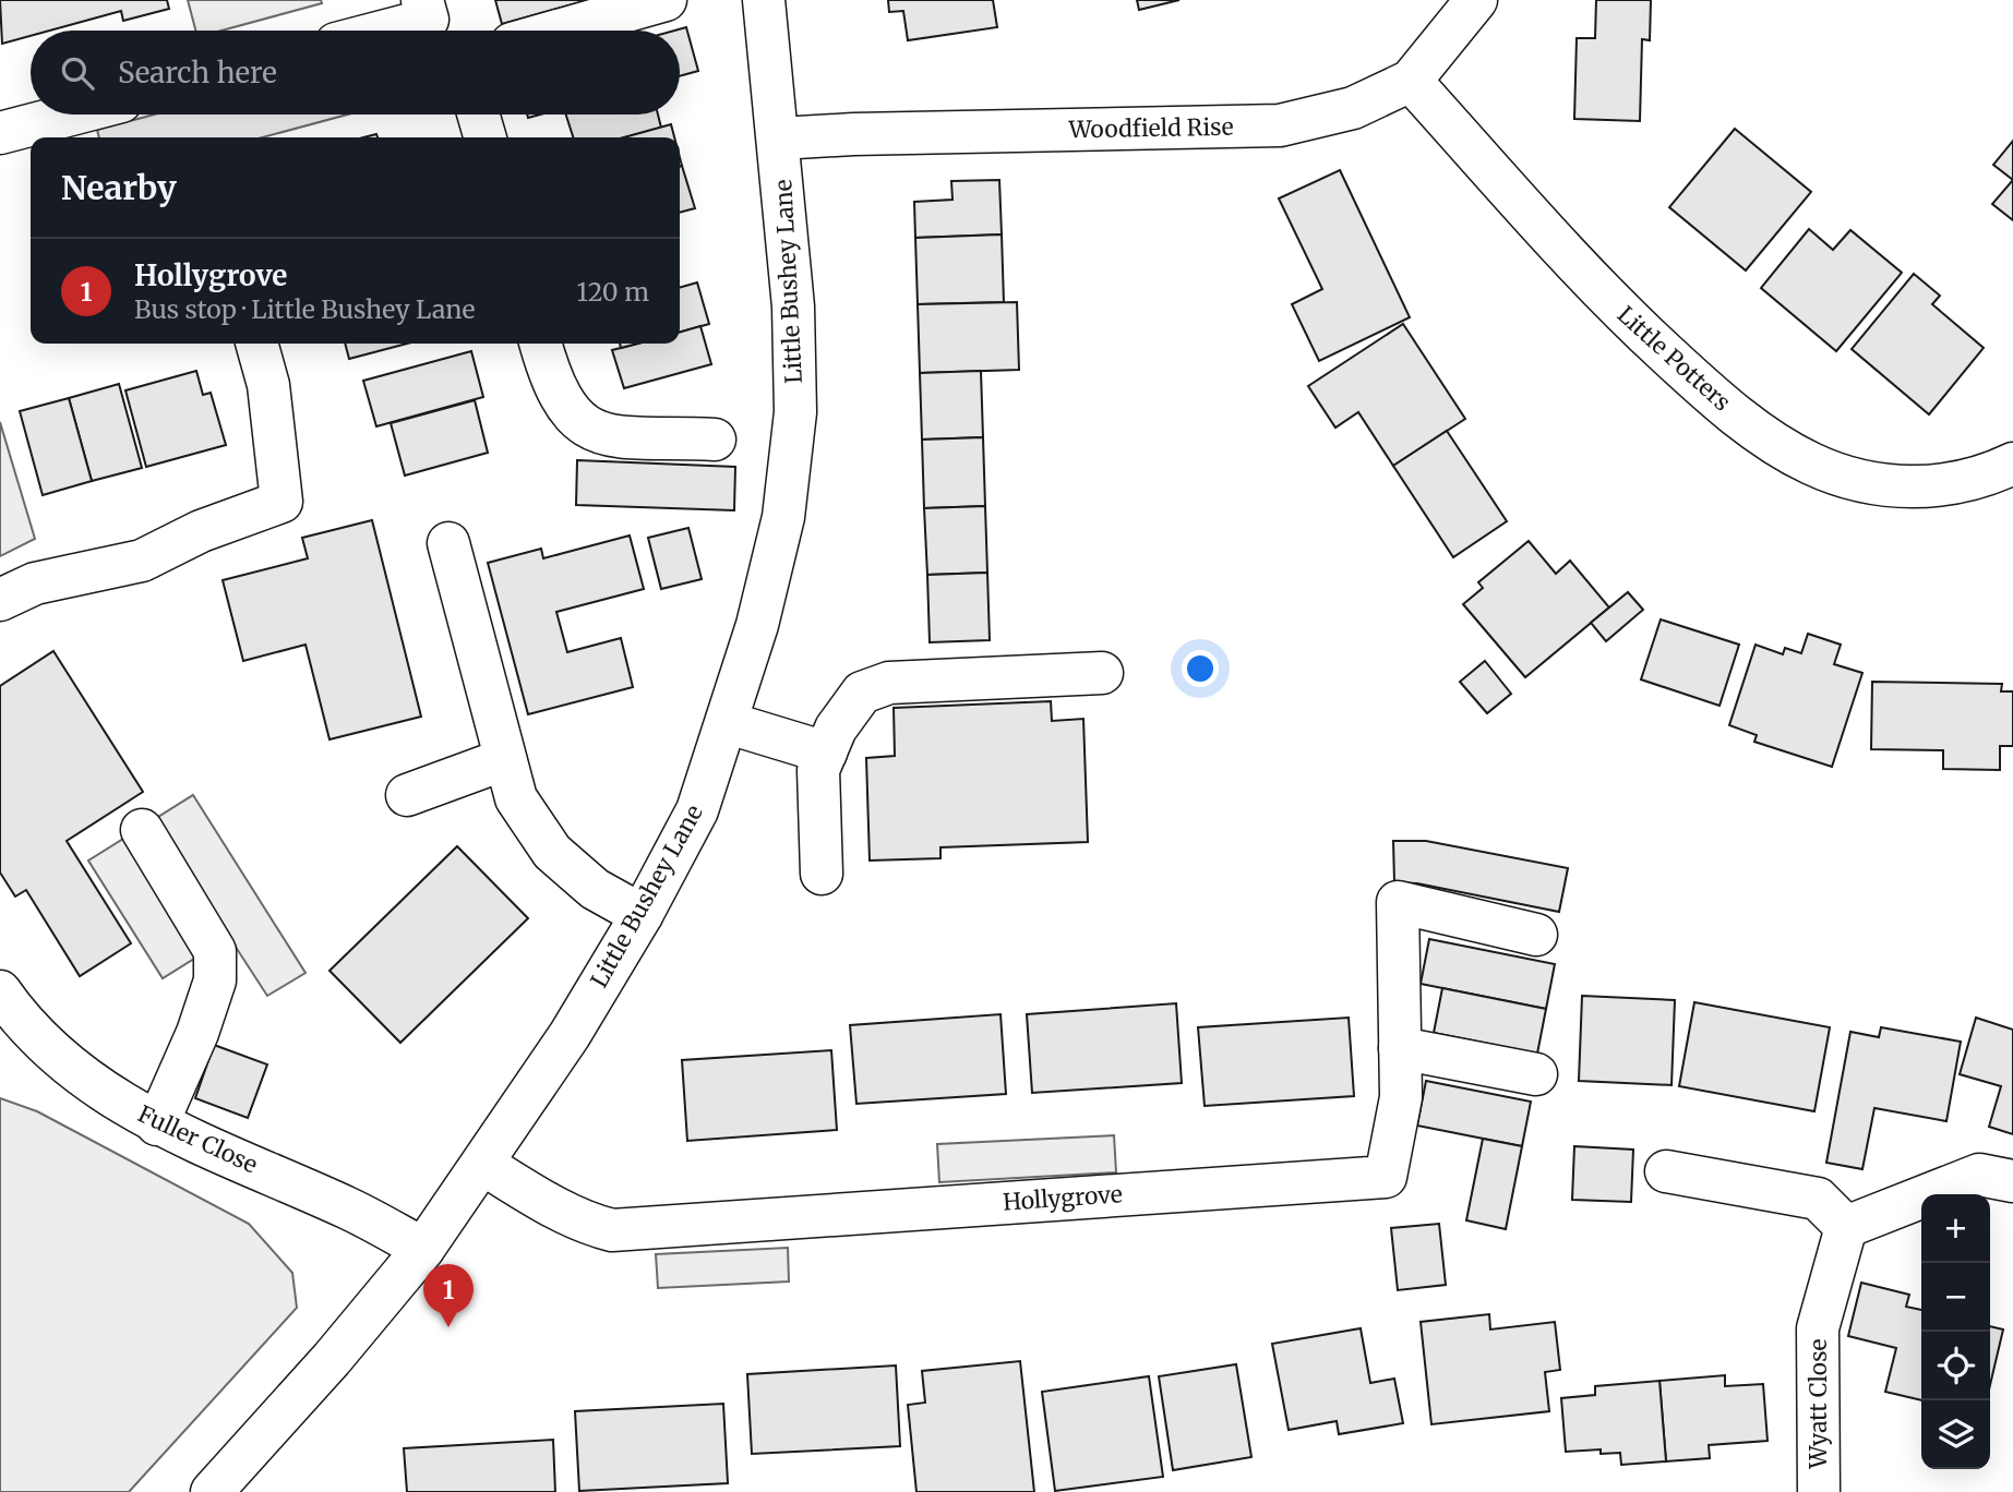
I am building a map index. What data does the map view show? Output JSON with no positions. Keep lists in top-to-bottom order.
{
  "streets": {
    "street": [
      "Woodfield Rise",
      "Little Bushey Lane",
      "Little Potters",
      "Fuller Close",
      "Hollygrove",
      "Wyatt Close"
    ]
  },
  "crossings": [
    ["Woodfield Rise", "Little Bushey Lane"],
    ["Woodfield Rise", "Little Potters"],
    ["Little Bushey Lane", "Fuller Close"],
    ["Little Bushey Lane", "Hollygrove"]
  ],
  "page": {
    "search": "Search here",
    "heading": "Nearby",
    "list": [
      {
        "mark": "1",
        "name": "Hollygrove",
        "note": "Bus stop · Little Bushey Lane",
        "value": "120 m"
      }
    ],
    "map_buttons": ["+", "−"],
    "pins": "1"
  }
}
